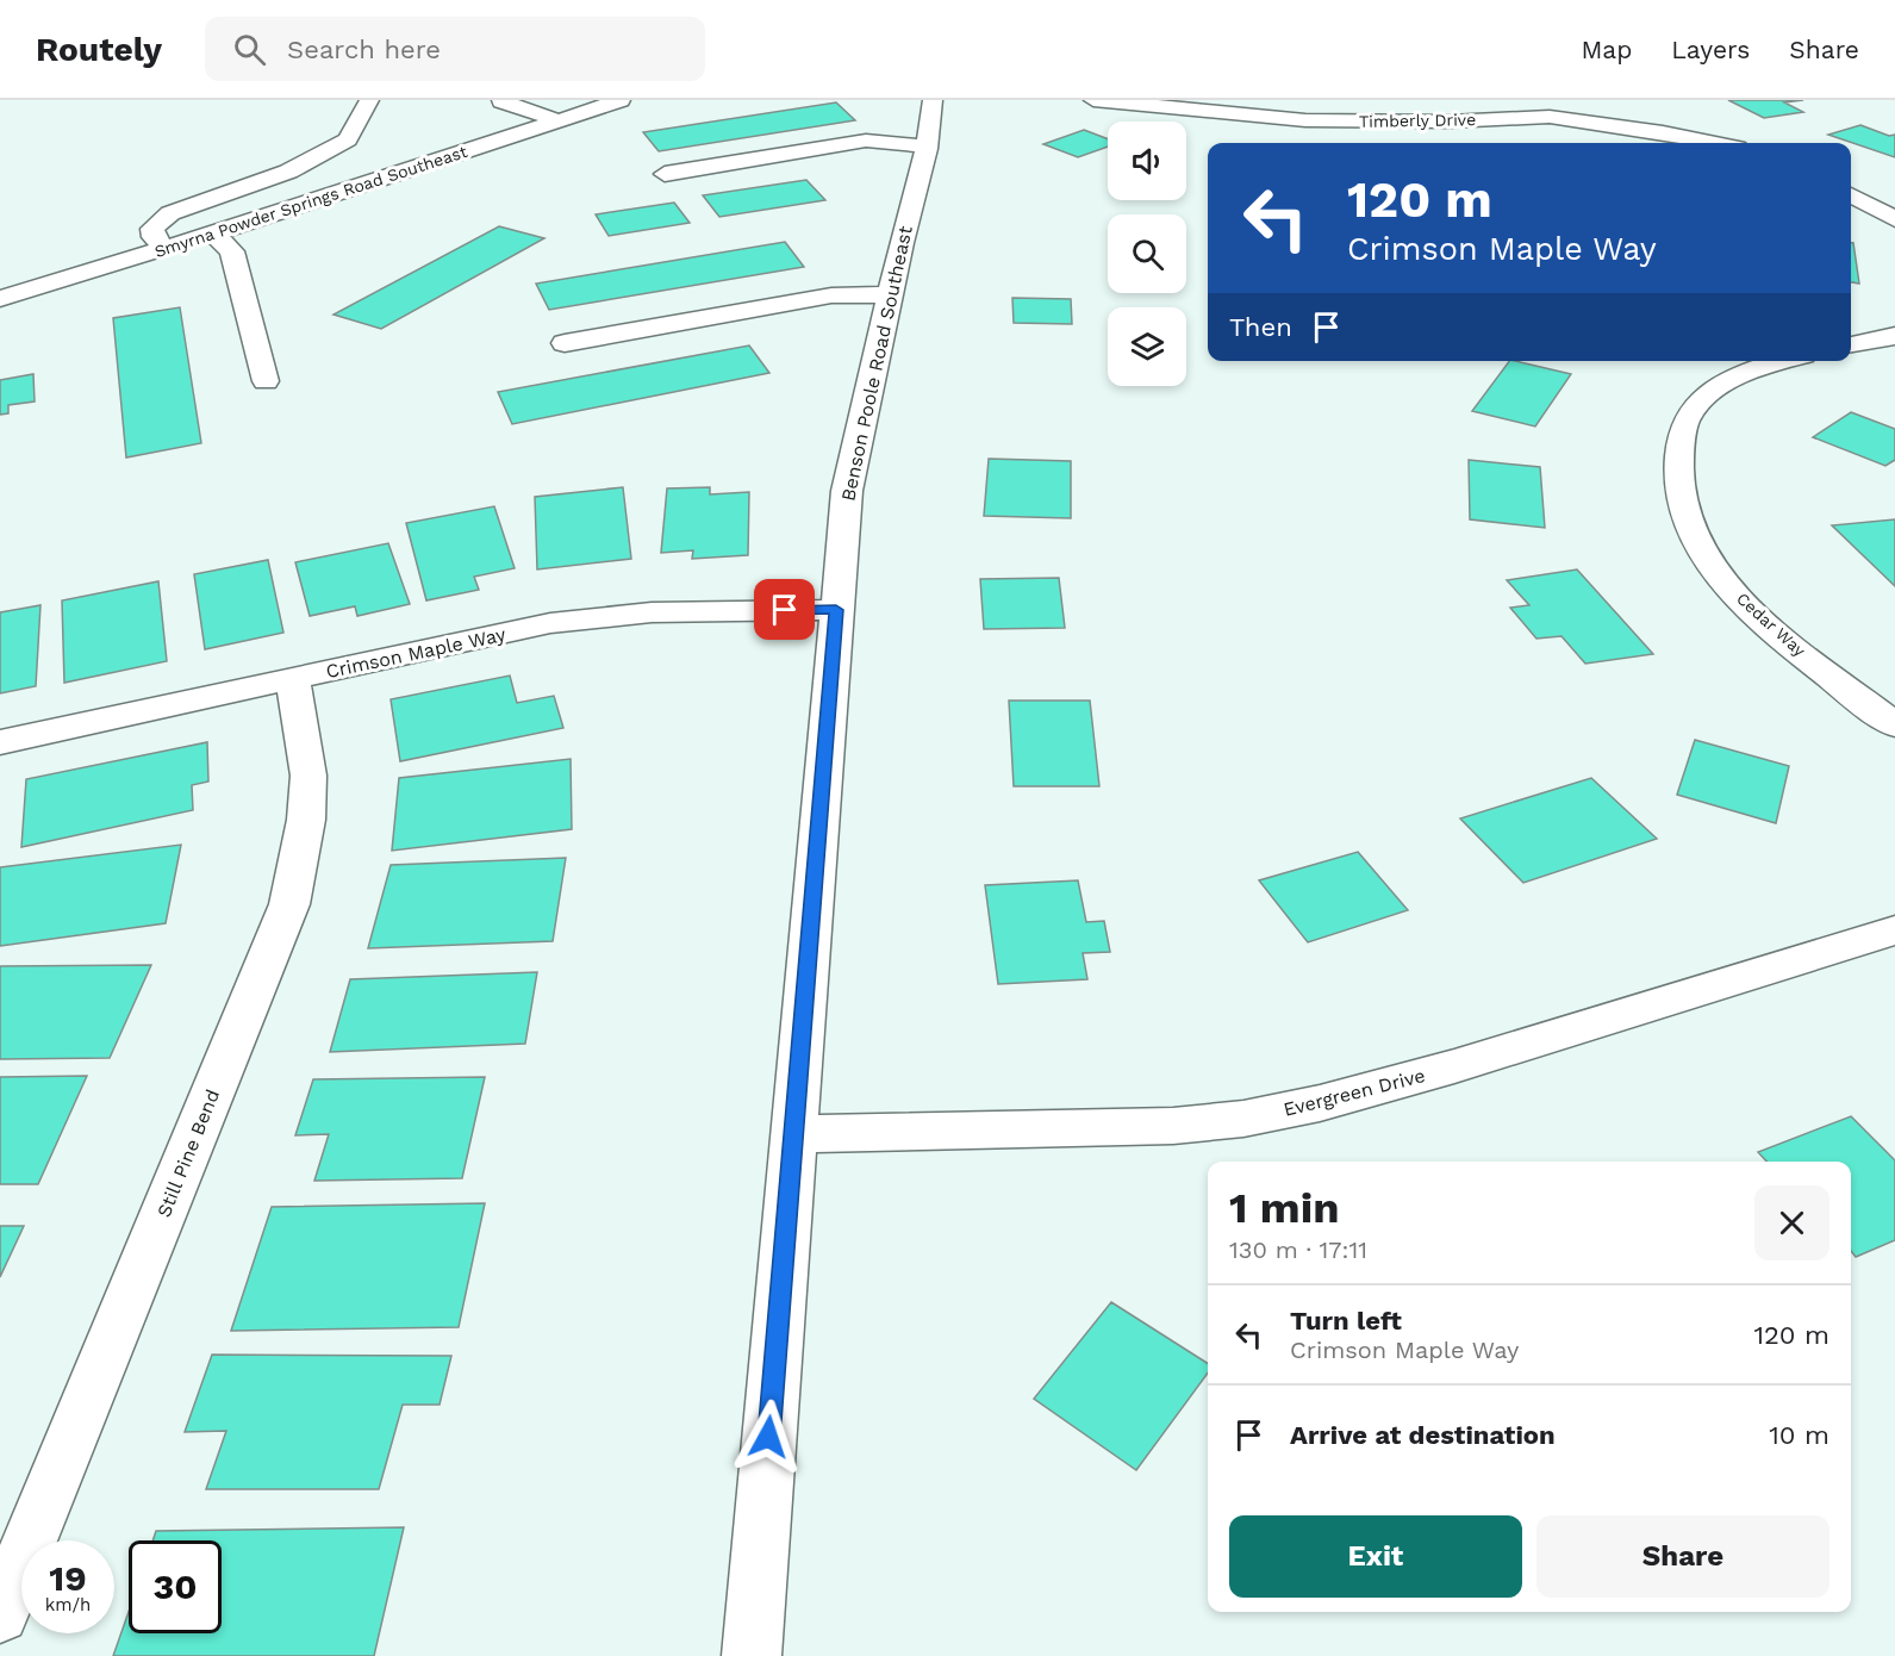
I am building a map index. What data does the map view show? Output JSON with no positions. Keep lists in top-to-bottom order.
{
  "streets": {
    "street": [
      "Timberly Drive",
      "Smyrna Powder Springs Road Southeast",
      "Benson Poole Road Southeast",
      "Cedar Way",
      "Crimson Maple Way",
      "Evergreen Drive",
      "Still Pine Bend"
    ]
  },
  "crossings": [
    ["Benson Poole Road Southeast", "Crimson Maple Way"],
    ["Benson Poole Road Southeast", "Evergreen Drive"],
    ["Crimson Maple Way", "Still Pine Bend"]
  ],
  "page": {
    "header": "Routely",
    "search": "Search here",
    "nav": ["Map", "Layers", "Share"],
    "turn": ["120 m", "Crimson Maple Way"],
    "then": "Then",
    "heading": ["1 min", "130 m · 17:11"],
    "list": [
      {
        "name": "Turn left",
        "note": "Crimson Maple Way",
        "value": "120 m"
      },
      {
        "name": "Arrive at destination",
        "value": "10 m"
      }
    ],
    "buttons": ["Exit", "Share"],
    "speed": "19 km/h",
    "limit": "30"
  }
}
